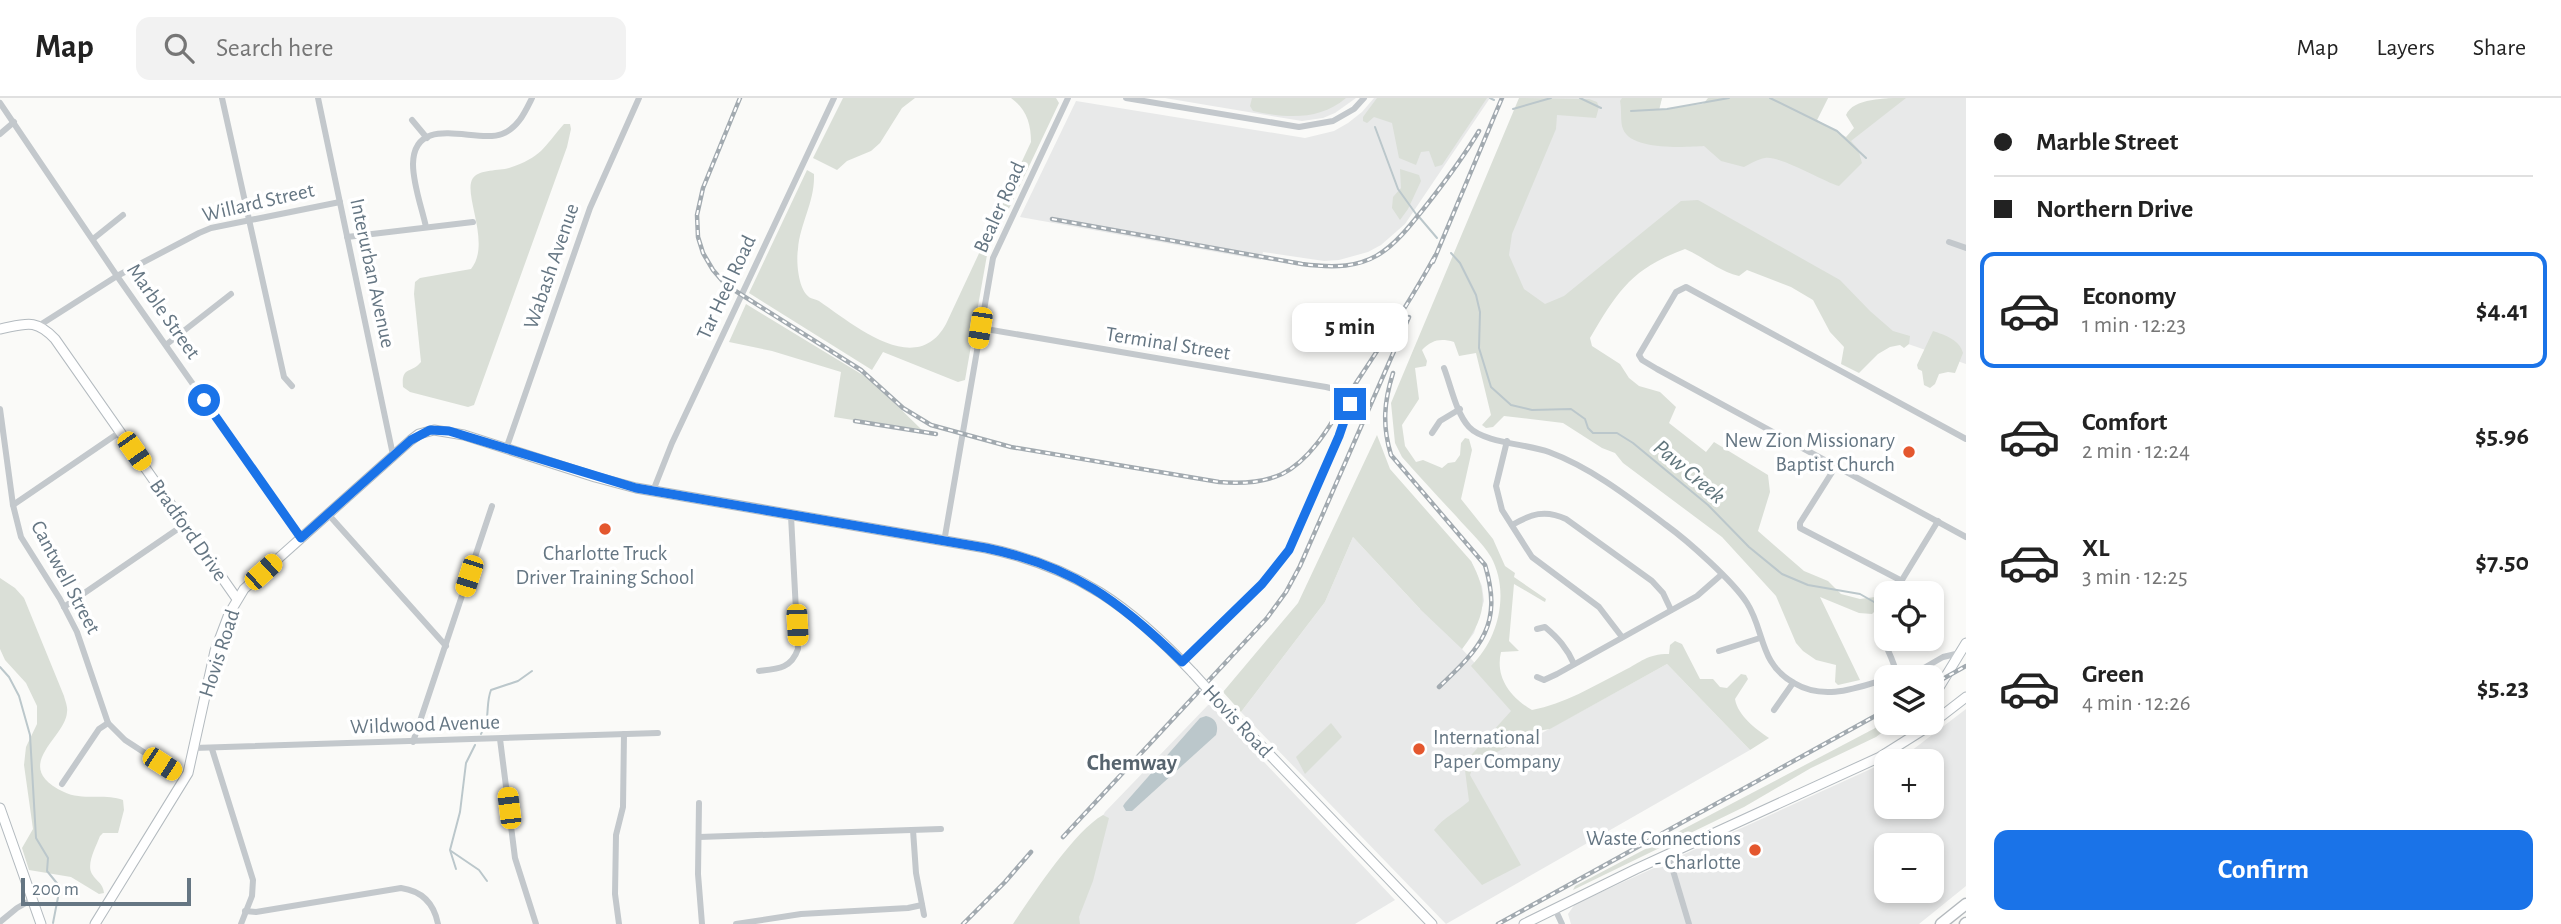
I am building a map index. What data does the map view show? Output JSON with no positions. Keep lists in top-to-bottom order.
{
  "streets": {
    "street": [
      "Willard Street",
      "Bealer Road",
      "Wabash Avenue",
      "Interurban Avenue",
      "Tar Heel Road",
      "Marble Street",
      "Terminal Street",
      "Bradford Drive",
      "Cantwell Street",
      "Hovis Road",
      "Wildwood Avenue"
    ]
  },
  "crossings": [
    ["Willard Street", "Interurban Avenue"],
    ["Willard Street", "Marble Street"],
    ["Willard Street", "Bradford Drive"],
    ["Bealer Road", "Terminal Street"],
    ["Bealer Road", "Hovis Road"],
    ["Wabash Avenue", "Hovis Road"],
    ["Interurban Avenue", "Hovis Road"],
    ["Tar Heel Road", "Hovis Road"],
    ["Marble Street", "Hovis Road"],
    ["Terminal Street", "Hovis Road"],
    ["Bradford Drive", "Hovis Road"],
    ["Hovis Road", "Wildwood Avenue"]
  ],
  "districts": ["Chemway"],
  "water": ["Paw Creek"],
  "places": [
    "New Zion Missionary Baptist Church",
    "Charlotte Truck Driver Training School",
    "International Paper Company",
    "Waste Connections - Charlotte"
  ],
  "scale_bar": "200 m",
  "page": {
    "header": "Map",
    "search": "Search here",
    "nav": ["Map", "Layers", "Share"],
    "banner": ["Marble Street", "Northern Drive"],
    "list": [
      {
        "name": "Economy",
        "note": "1 min · 12:23",
        "value": "$4.41"
      },
      {
        "name": "Comfort",
        "note": "2 min · 12:24",
        "value": "$5.96"
      },
      {
        "name": "XL",
        "note": "3 min · 12:25",
        "value": "$7.50"
      },
      {
        "name": "Green",
        "note": "4 min · 12:26",
        "value": "$5.23"
      }
    ],
    "bubble": "5 min",
    "map_buttons": ["+", "−"],
    "buttons": "Confirm",
    "scale": "200 m"
  }
}
